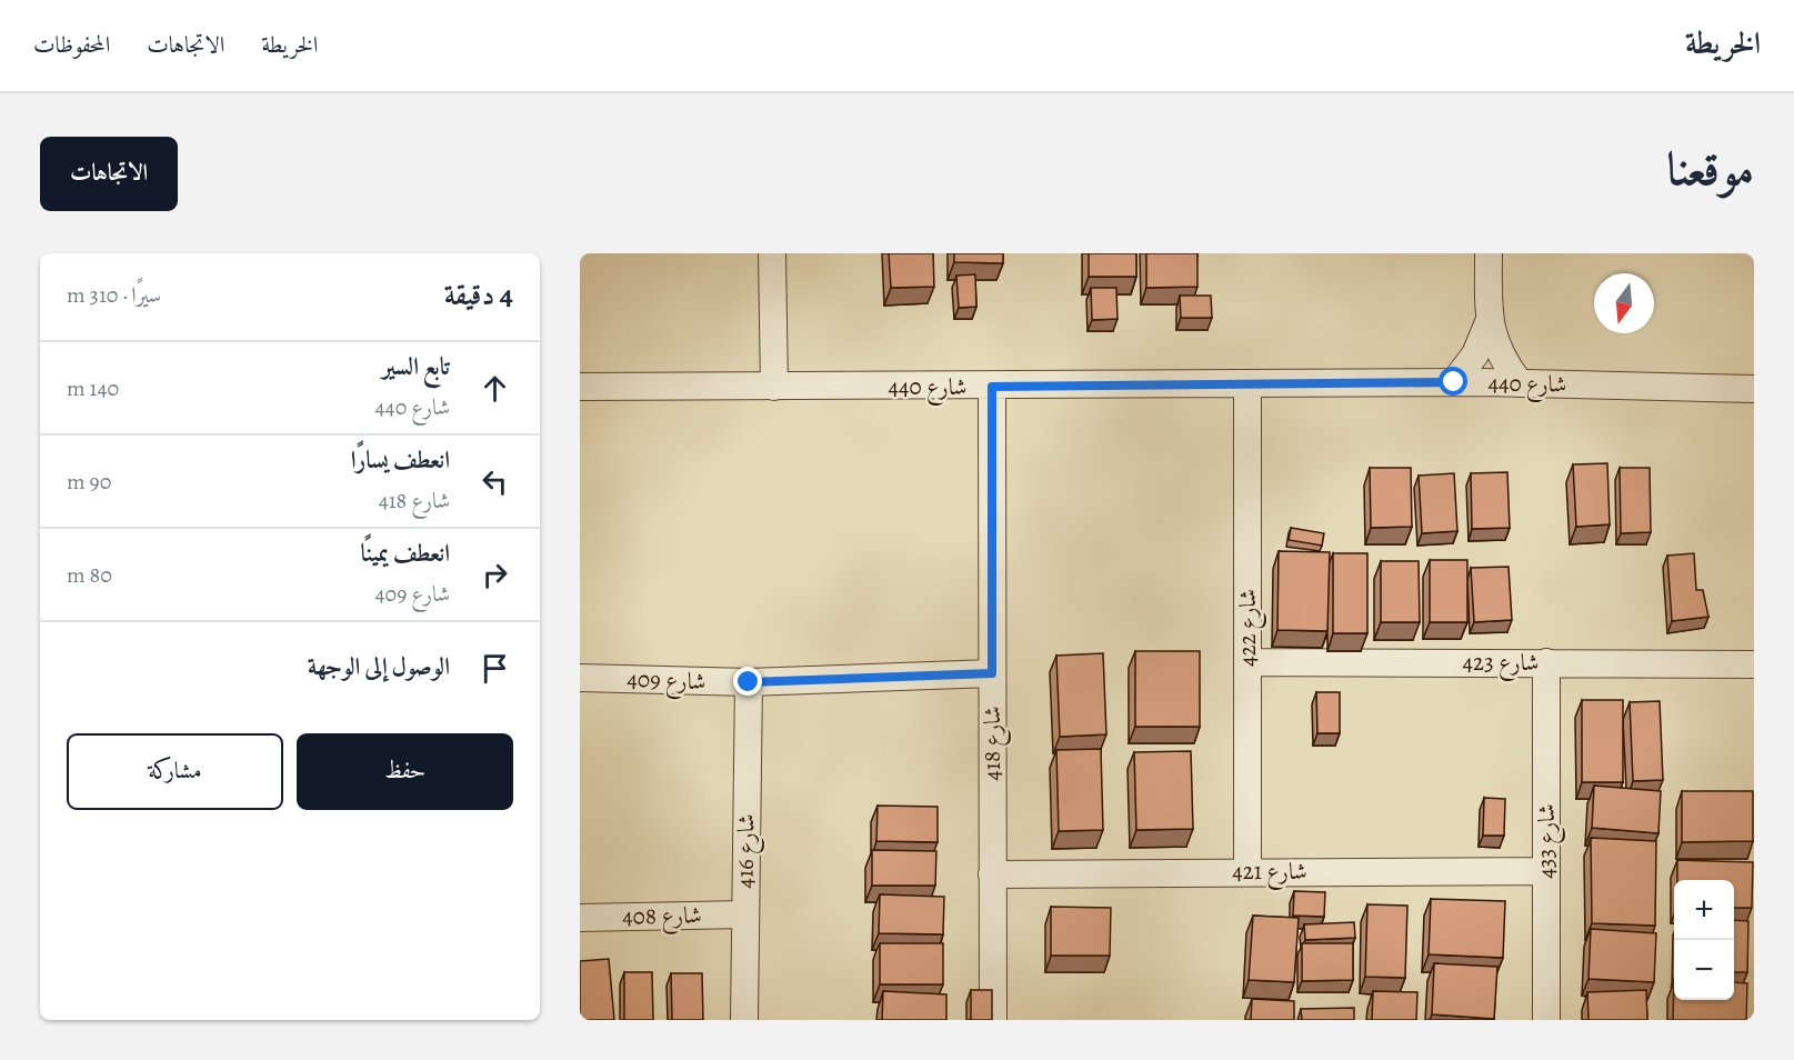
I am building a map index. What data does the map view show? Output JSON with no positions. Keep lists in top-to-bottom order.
{
  "streets": {
    "street": [
      "شارع 440",
      "شارع 422",
      "شارع 423",
      "شارع 409",
      "شارع 418",
      "شارع 433",
      "شارع 416",
      "شارع 421",
      "شارع 408"
    ]
  },
  "crossings": [
    ["شارع 440", "شارع 422"],
    ["شارع 440", "شارع 418"],
    ["شارع 422", "شارع 423"],
    ["شارع 422", "شارع 421"],
    ["شارع 423", "شارع 433"],
    ["شارع 409", "شارع 418"],
    ["شارع 409", "شارع 416"],
    ["شارع 418", "شارع 421"],
    ["شارع 433", "شارع 421"],
    ["شارع 416", "شارع 408"]
  ],
  "north": "bottom",
  "page": {
    "header": "الخريطة",
    "nav": ["الخريطة", "الاتجاهات", "المحفوظات"],
    "title": "موقعنا",
    "buttons": [
      "الاتجاهات",
      ["حفظ", "مشاركة"]
    ],
    "heading": ["4 دقيقة", "سيرًا · 310 m"],
    "list": [
      ["تابع السير", "شارع 440", "140 m"],
      ["انعطف يسارًا", "شارع 418", "90 m"],
      ["انعطف يمينًا", "شارع 409", "80 m"],
      "الوصول إلى الوجهة"
    ],
    "map_buttons": ["+", "−"]
  }
}
